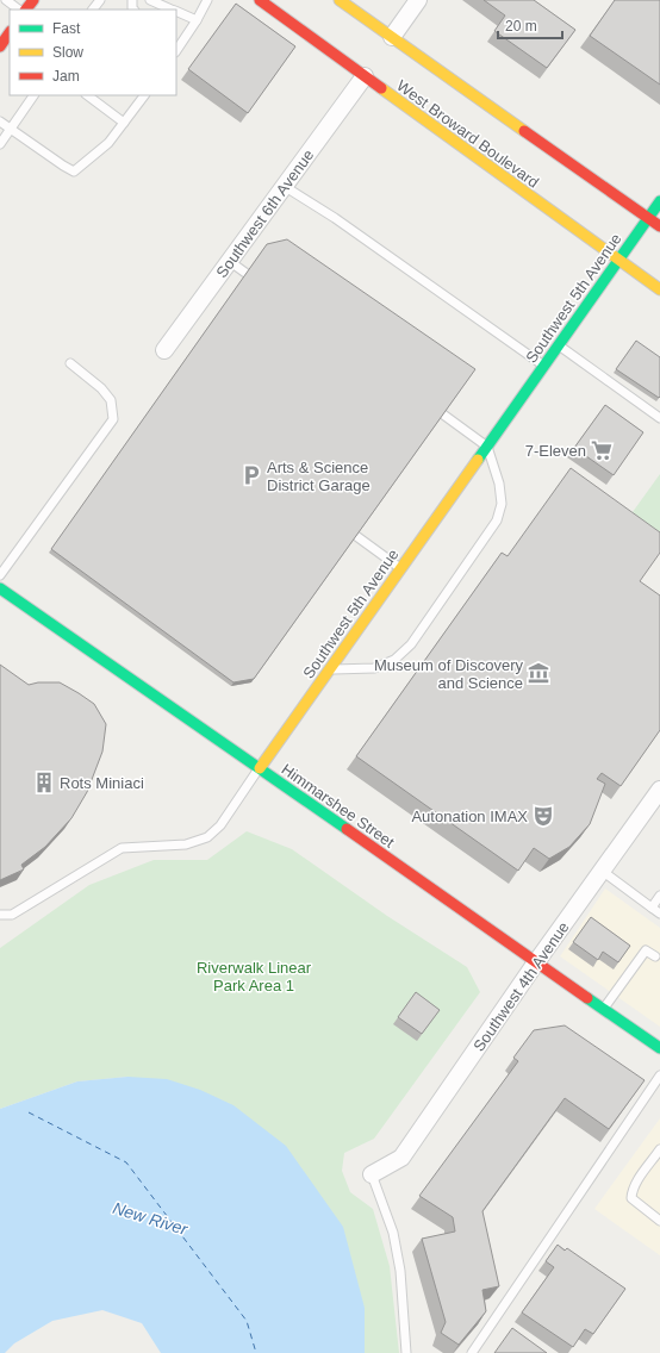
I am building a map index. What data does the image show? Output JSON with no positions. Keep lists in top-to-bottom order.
{
  "streets": {
    "street": [
      "West Broward Boulevard",
      "Southwest 6th Avenue",
      "Southwest 5th Avenue",
      "Himmarshee Street",
      "Southwest 4th Avenue"
    ]
  },
  "crossings": [
    ["West Broward Boulevard", "Southwest 6th Avenue"],
    ["West Broward Boulevard", "Southwest 5th Avenue"],
    ["Southwest 5th Avenue", "Himmarshee Street"],
    ["Himmarshee Street", "Southwest 4th Avenue"]
  ],
  "water": ["New River"],
  "parks": ["Riverwalk Linear Park Area 1"],
  "places": {
    "supermarket": ["7-Eleven"],
    "parking": ["Arts & Science District Garage"],
    "museum": ["Museum of Discovery and Science"],
    "building": ["Rots Miniaci"],
    "theatre": ["Autonation IMAX"]
  },
  "legend": ["Fast", "Slow", "Jam"],
  "scale_bar": "20 m"
}
